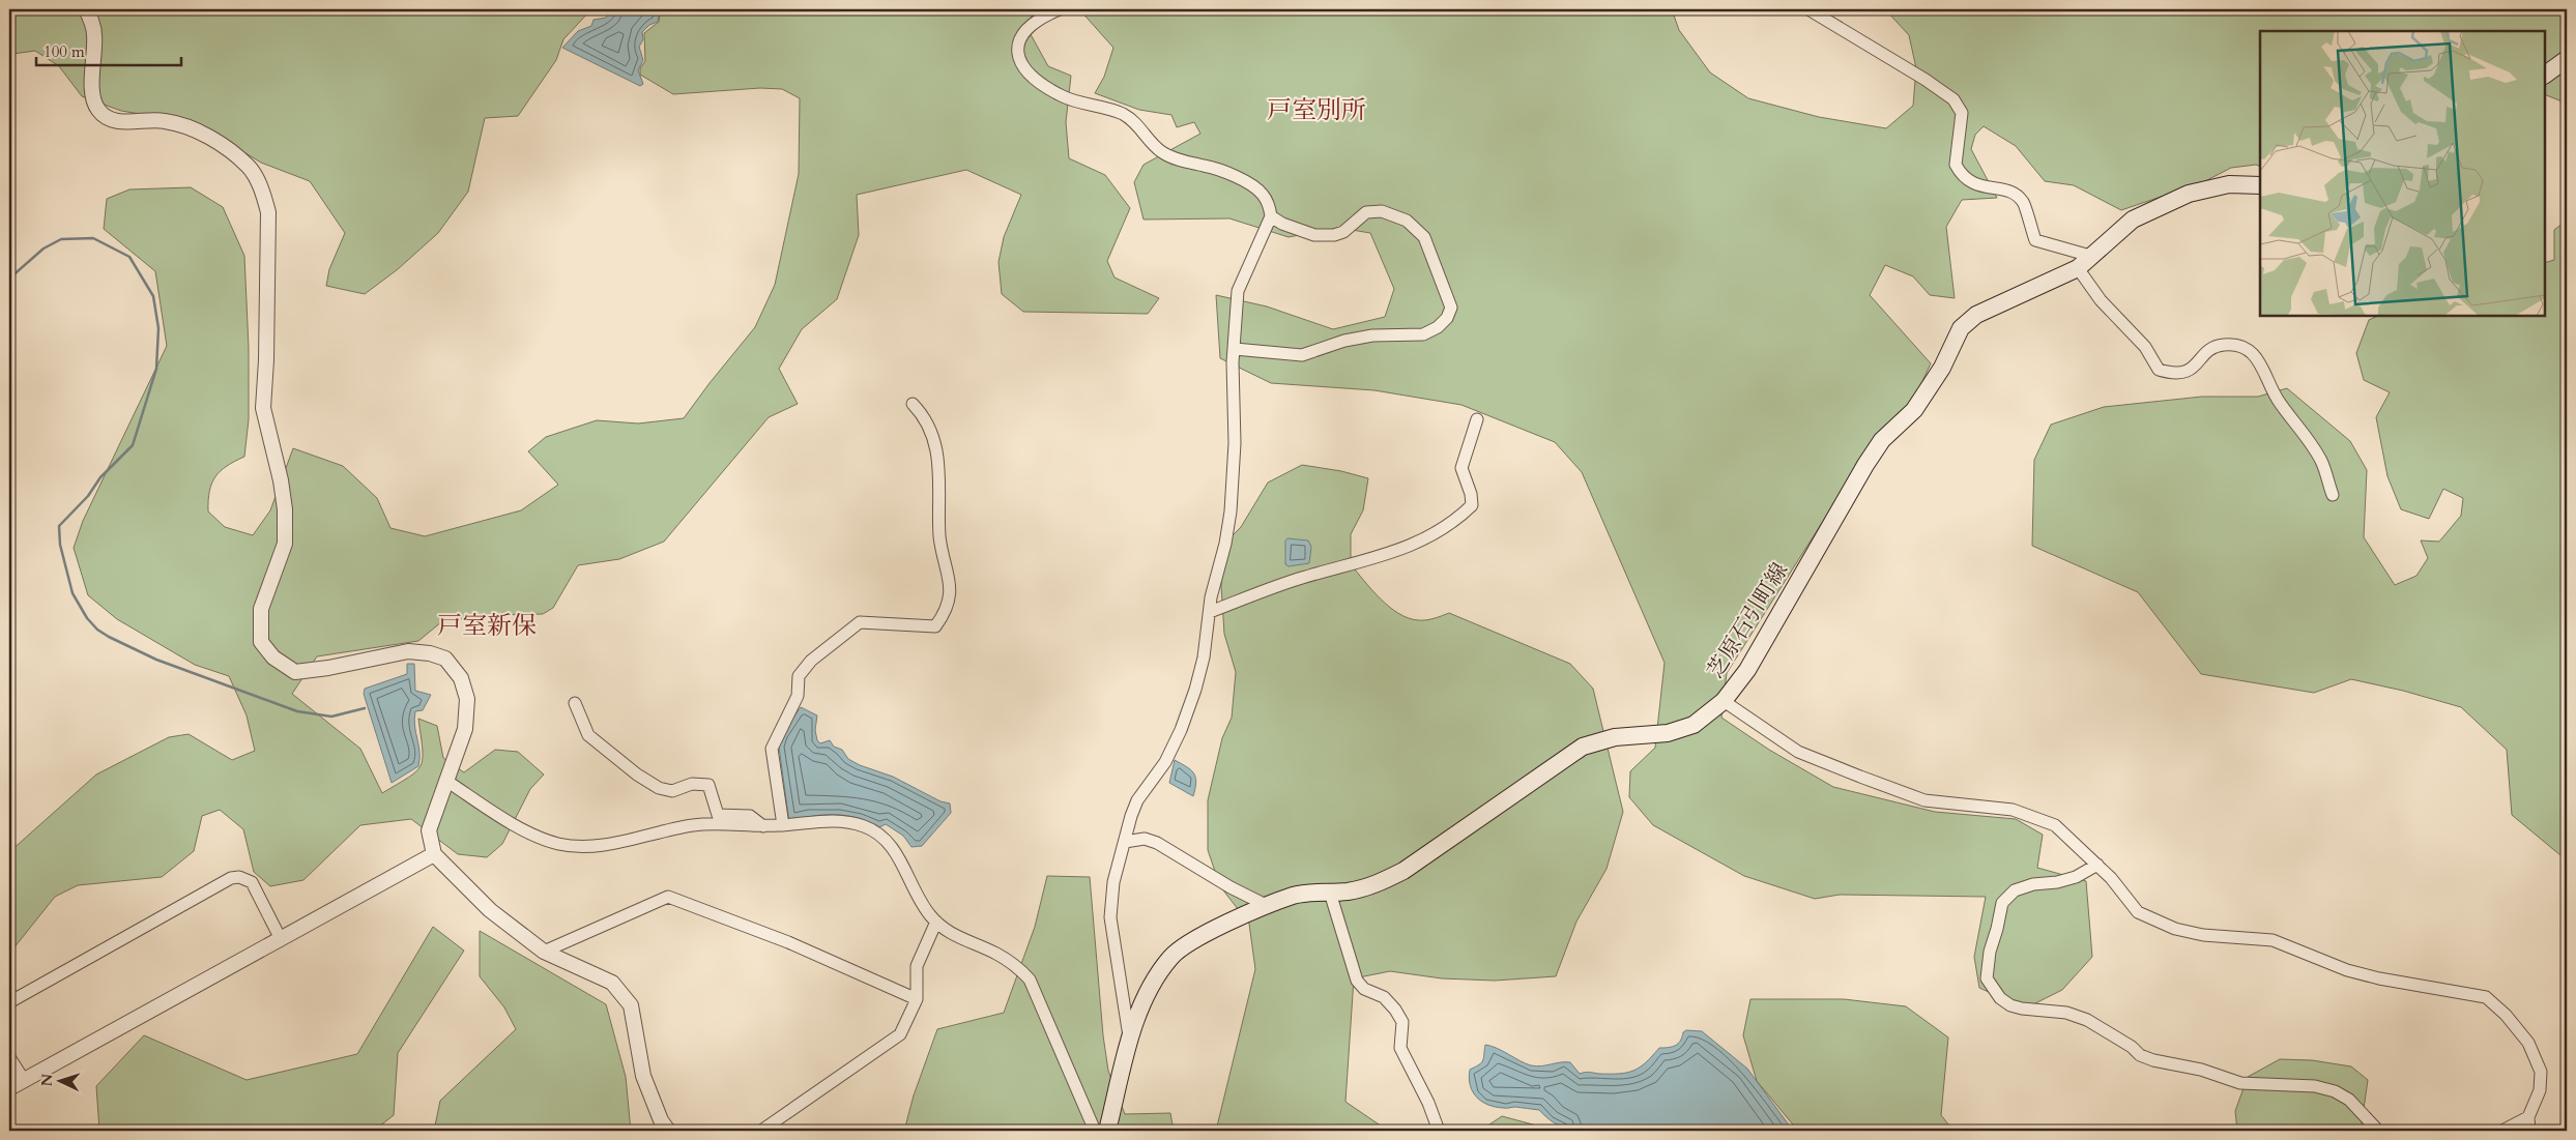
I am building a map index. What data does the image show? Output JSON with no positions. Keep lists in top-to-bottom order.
{
  "streets": {
    "main road": ["芝原石引町線"]
  },
  "districts": ["戸室別所", "戸室新保"],
  "scale_bar": "100 m",
  "north": "left"
}
